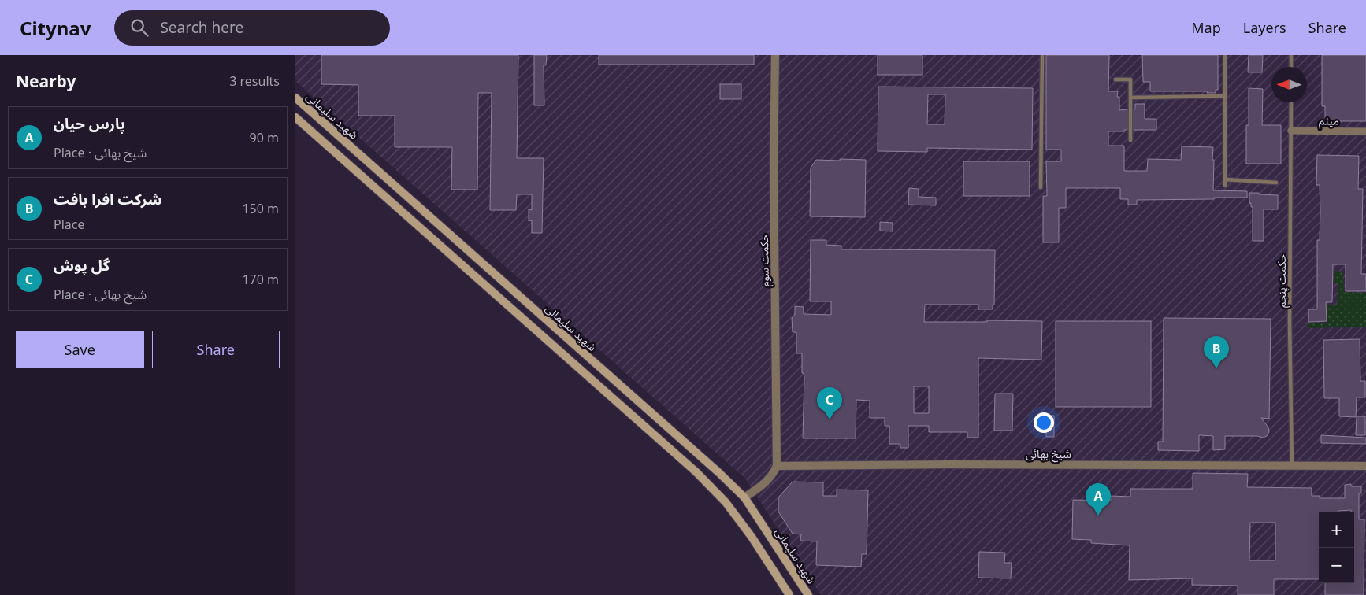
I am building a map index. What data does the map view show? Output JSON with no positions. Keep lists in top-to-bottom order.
{
  "streets": {
    "main road": ["شهید سلیمانی"],
    "street": ["میثم", "حکمت سوم", "شیخ بهائی"],
    "lane": ["حکمت پنجم"]
  },
  "crossings": [
    ["میثم", "حکمت پنجم"],
    ["حکمت سوم", "شیخ بهائی"],
    ["حکمت پنجم", "شیخ بهائی"]
  ],
  "north": "left",
  "page": {
    "header": "Citynav",
    "search": "Search here",
    "nav": ["Map", "Layers", "Share"],
    "heading": ["Nearby", "3 results"],
    "list": [
      {
        "mark": "A",
        "name": "پارس حیان",
        "note": "Place · شیخ بهائی",
        "value": "90 m"
      },
      {
        "mark": "B",
        "name": "شرکت افرا بافت",
        "note": "Place",
        "value": "150 m"
      },
      {
        "mark": "C",
        "name": "گل پوش",
        "note": "Place · شیخ بهائی",
        "value": "170 m"
      }
    ],
    "buttons": ["Save", "Share"],
    "pins": ["B", "C", "A"],
    "map_buttons": ["+", "−"]
  }
}
